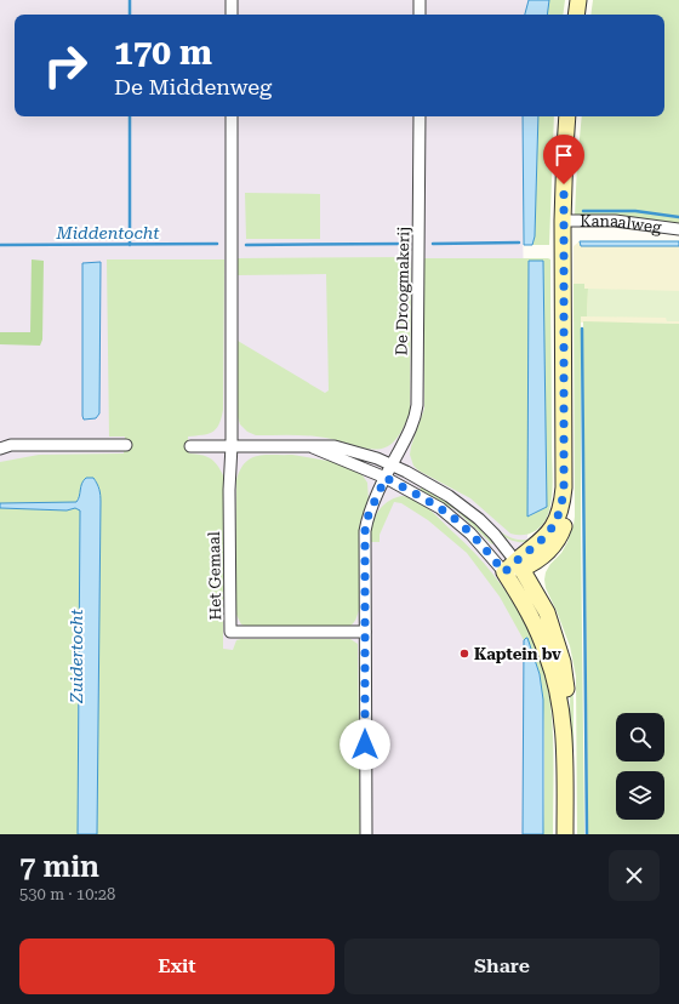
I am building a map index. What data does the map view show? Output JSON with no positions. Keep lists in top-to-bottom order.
{
  "streets": {
    "street": ["Kanaalweg", "De Droogmakerij", "Het Gemaal"]
  },
  "water": ["Middentocht", "Zuidertocht"],
  "places": ["Kaptein bv"],
  "page": {
    "turn": ["170 m", "De Middenweg"],
    "heading": ["7 min", "530 m · 10:28"],
    "buttons": ["Exit", "Share"]
  }
}
